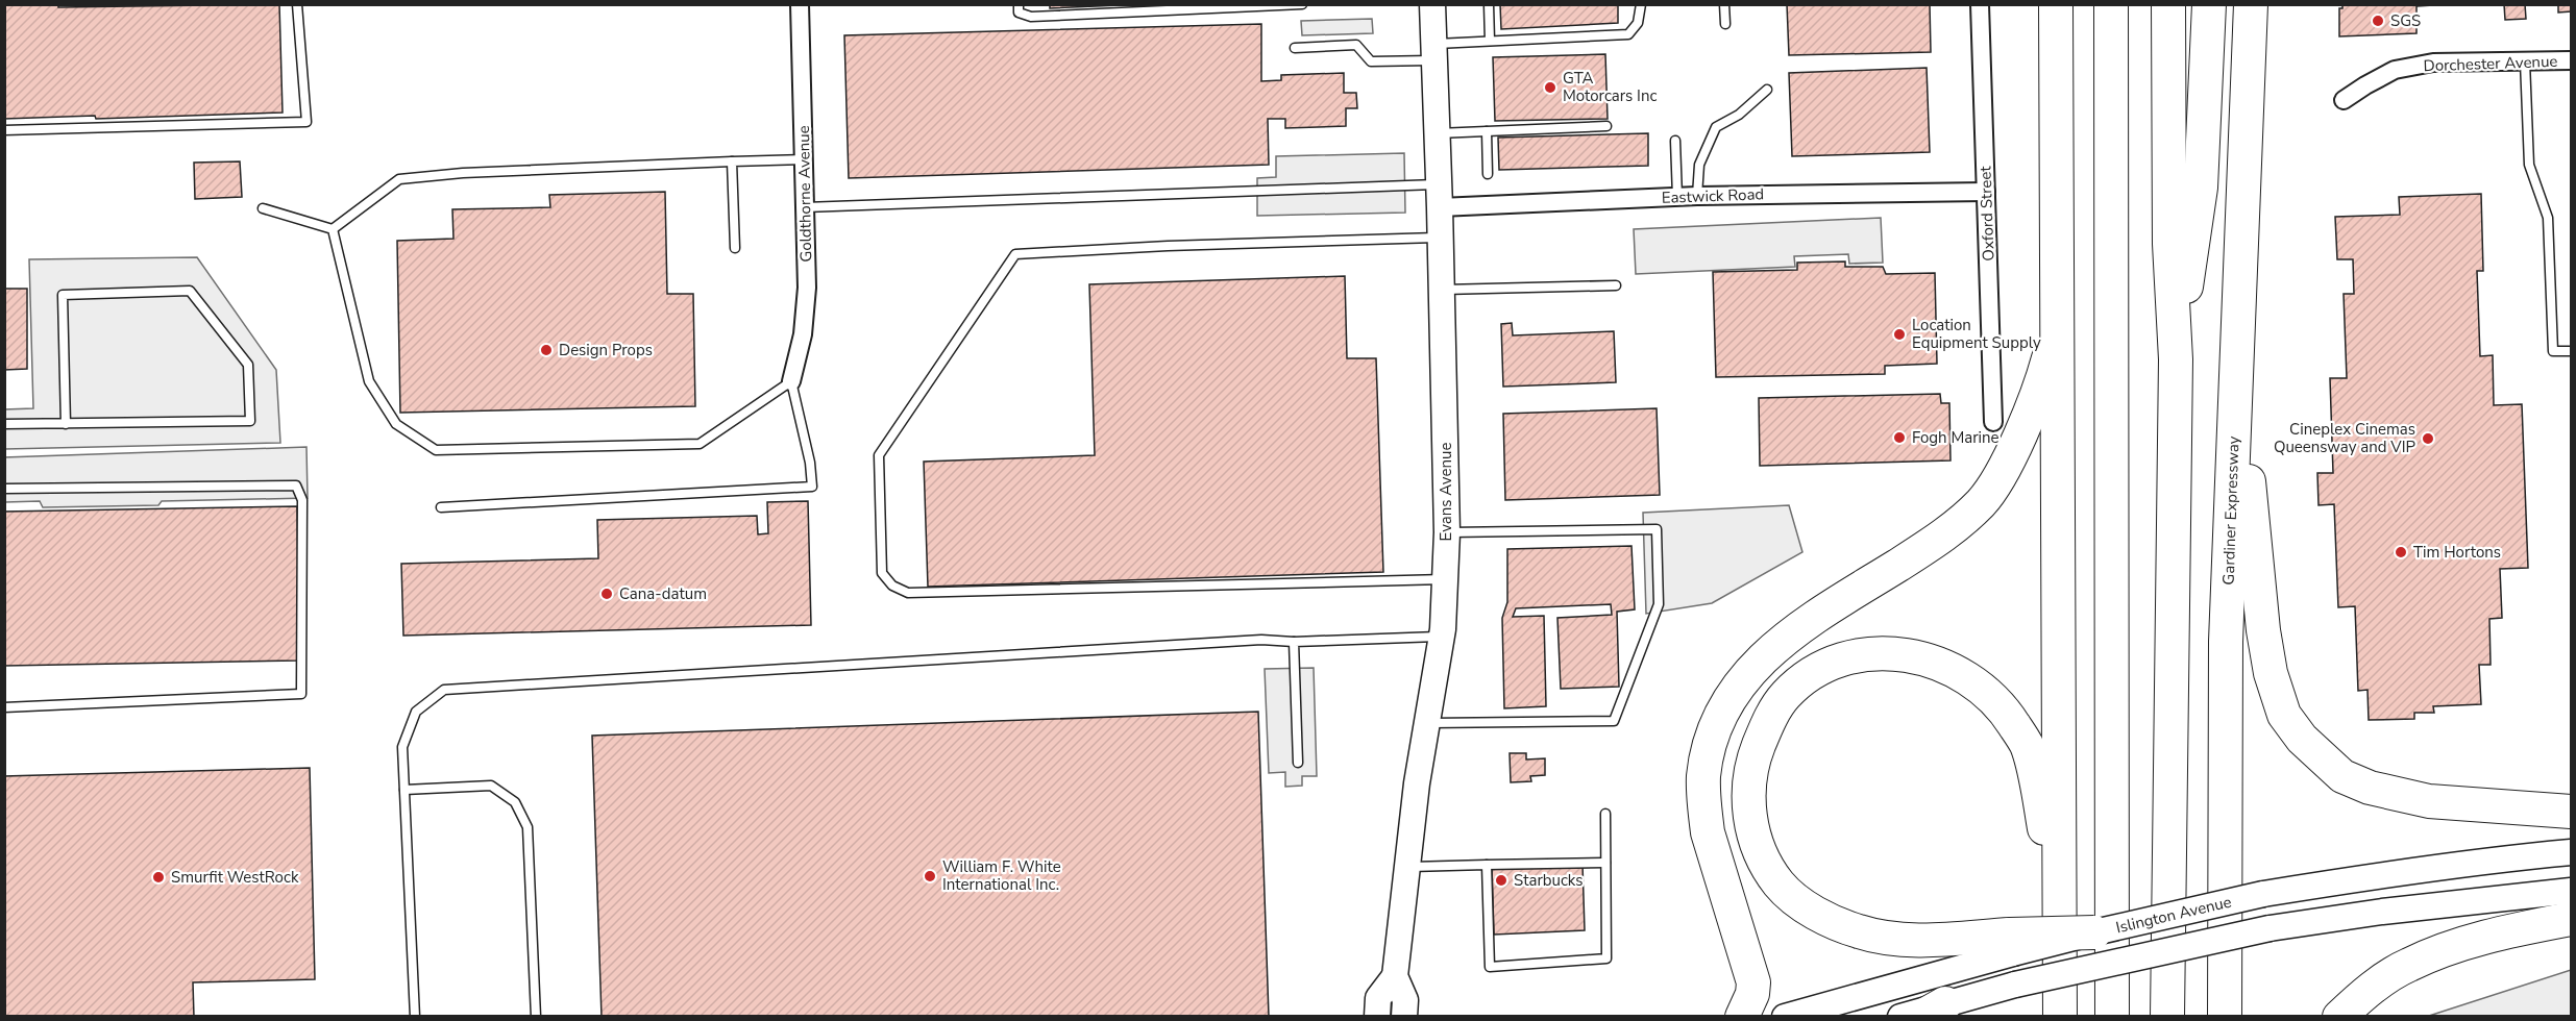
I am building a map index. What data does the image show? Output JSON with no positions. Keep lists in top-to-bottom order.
{
  "streets": {
    "highway": ["Gardiner Expressway"],
    "main road": ["Evans Avenue", "Islington Avenue"],
    "street": [
      "Dorchester Avenue",
      "Goldthorne Avenue",
      "Eastwick Road",
      "Oxford Street"
    ]
  },
  "crossings": [
    ["Eastwick Road", "Oxford Street"],
    ["Eastwick Road", "Evans Avenue"]
  ],
  "places": [
    "SGS",
    "GTA Motorcars Inc",
    "Location Equipment Supply",
    "Design Props",
    "Fogh Marine",
    "Cineplex Cinemas Queensway and VIP",
    "Tim Hortons",
    "Cana-datum",
    "William F. White International Inc.",
    "Smurfit WestRock",
    "Starbucks"
  ]
}
